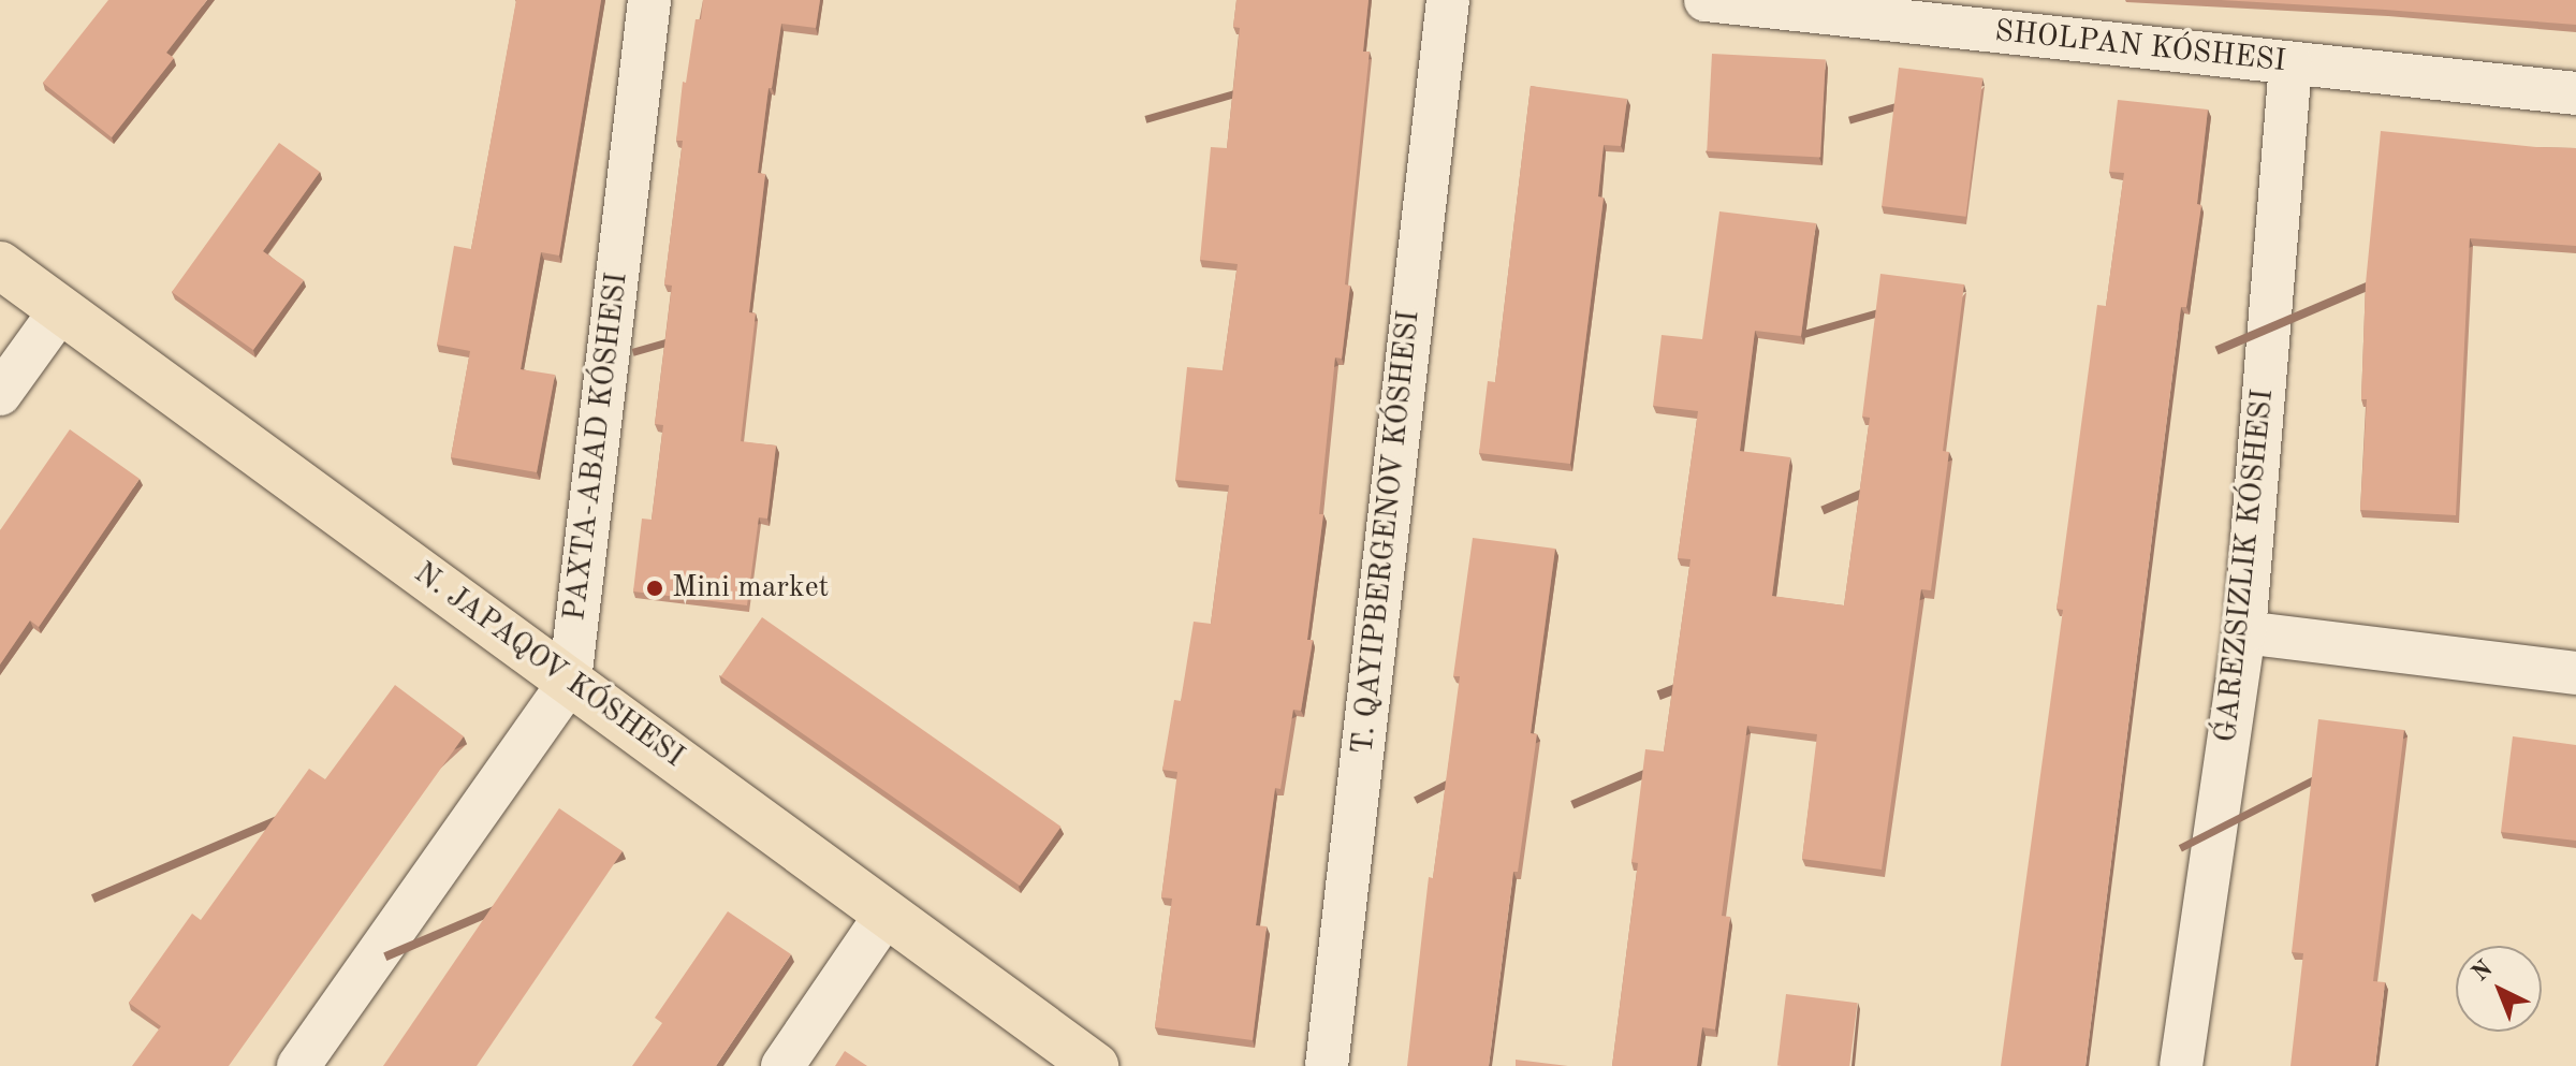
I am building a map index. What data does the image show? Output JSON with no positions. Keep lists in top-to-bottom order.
{
  "streets": {
    "main road": ["N. JAPAQOV KÓSHESI"],
    "street": ["SHOLPAN KÓSHESI", "PAXTA-ABAD KÓSHESI", "ǴAREZSIZLIK KÓSHESI"]
  },
  "crossings": [
    ["SHOLPAN KÓSHESI", "ǴAREZSIZLIK KÓSHESI"],
    ["PAXTA-ABAD KÓSHESI", "N. JAPAQOV KÓSHESI"]
  ],
  "places": ["Mini market"],
  "north": "top left"
}
